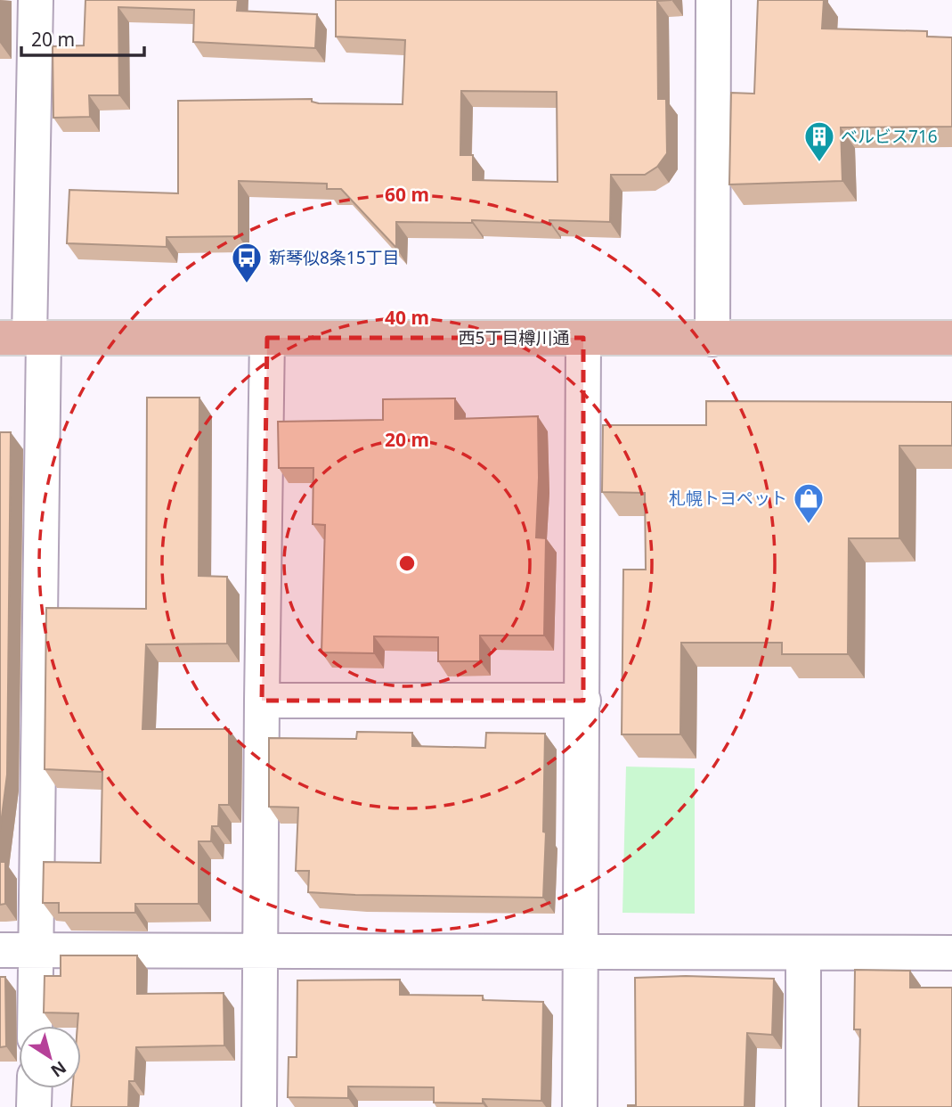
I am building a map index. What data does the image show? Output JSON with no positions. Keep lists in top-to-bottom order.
{
  "streets": {
    "main road": ["西5丁目樽川通"]
  },
  "places": {
    "building": ["ベルビス716"],
    "bus stop": ["新琴似8条15丁目"],
    "shop": ["札幌トヨペット"]
  },
  "scale_bar": "20 m",
  "north": "bottom right",
  "rings": ["60 m", "40 m", "20 m"]
}
